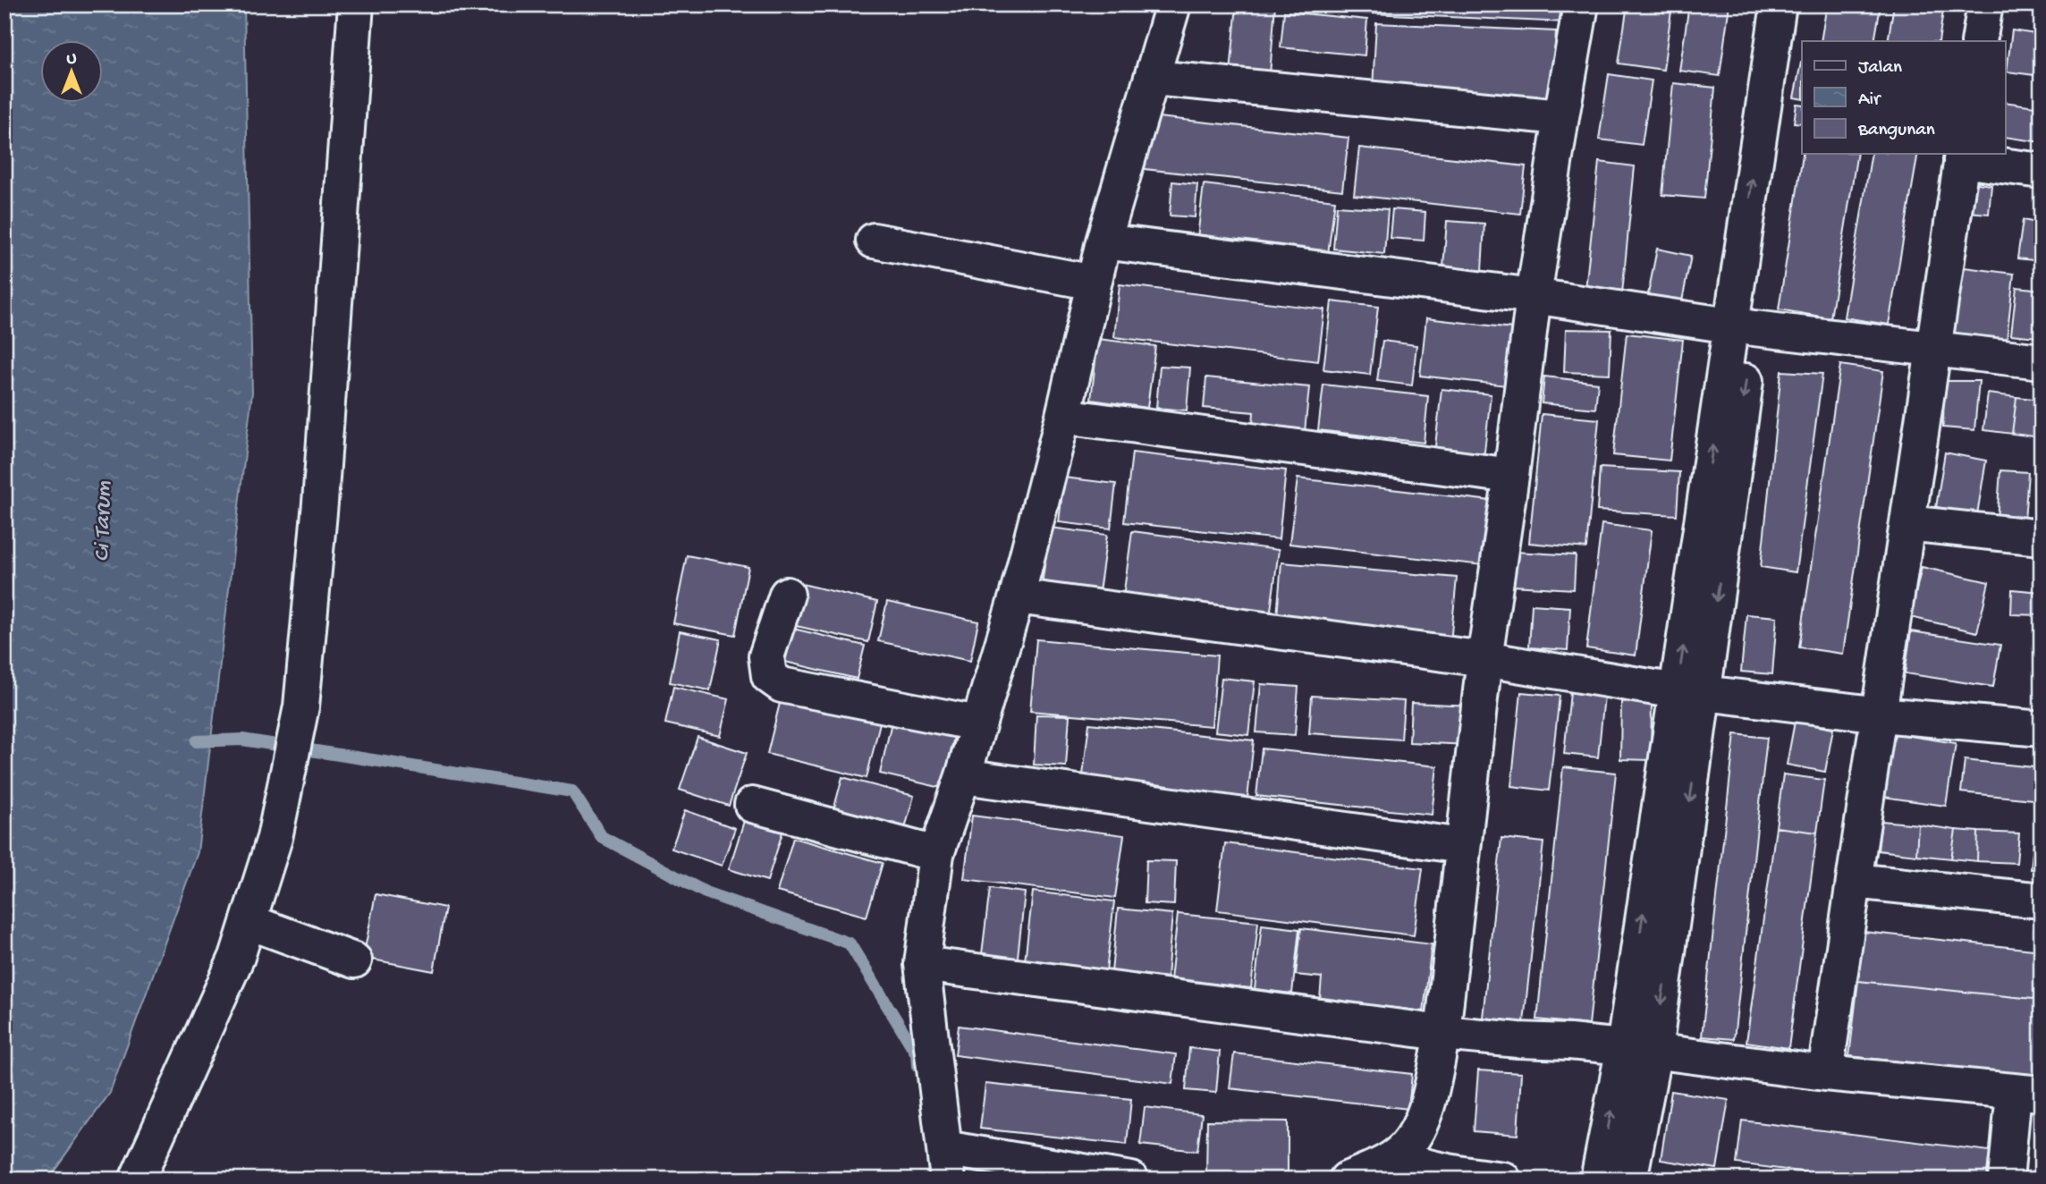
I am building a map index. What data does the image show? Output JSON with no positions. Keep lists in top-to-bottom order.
{
  "water": ["Ci Tarum"],
  "legend": ["Jalan", "Air", "Bangunan"],
  "north": "top"
}
